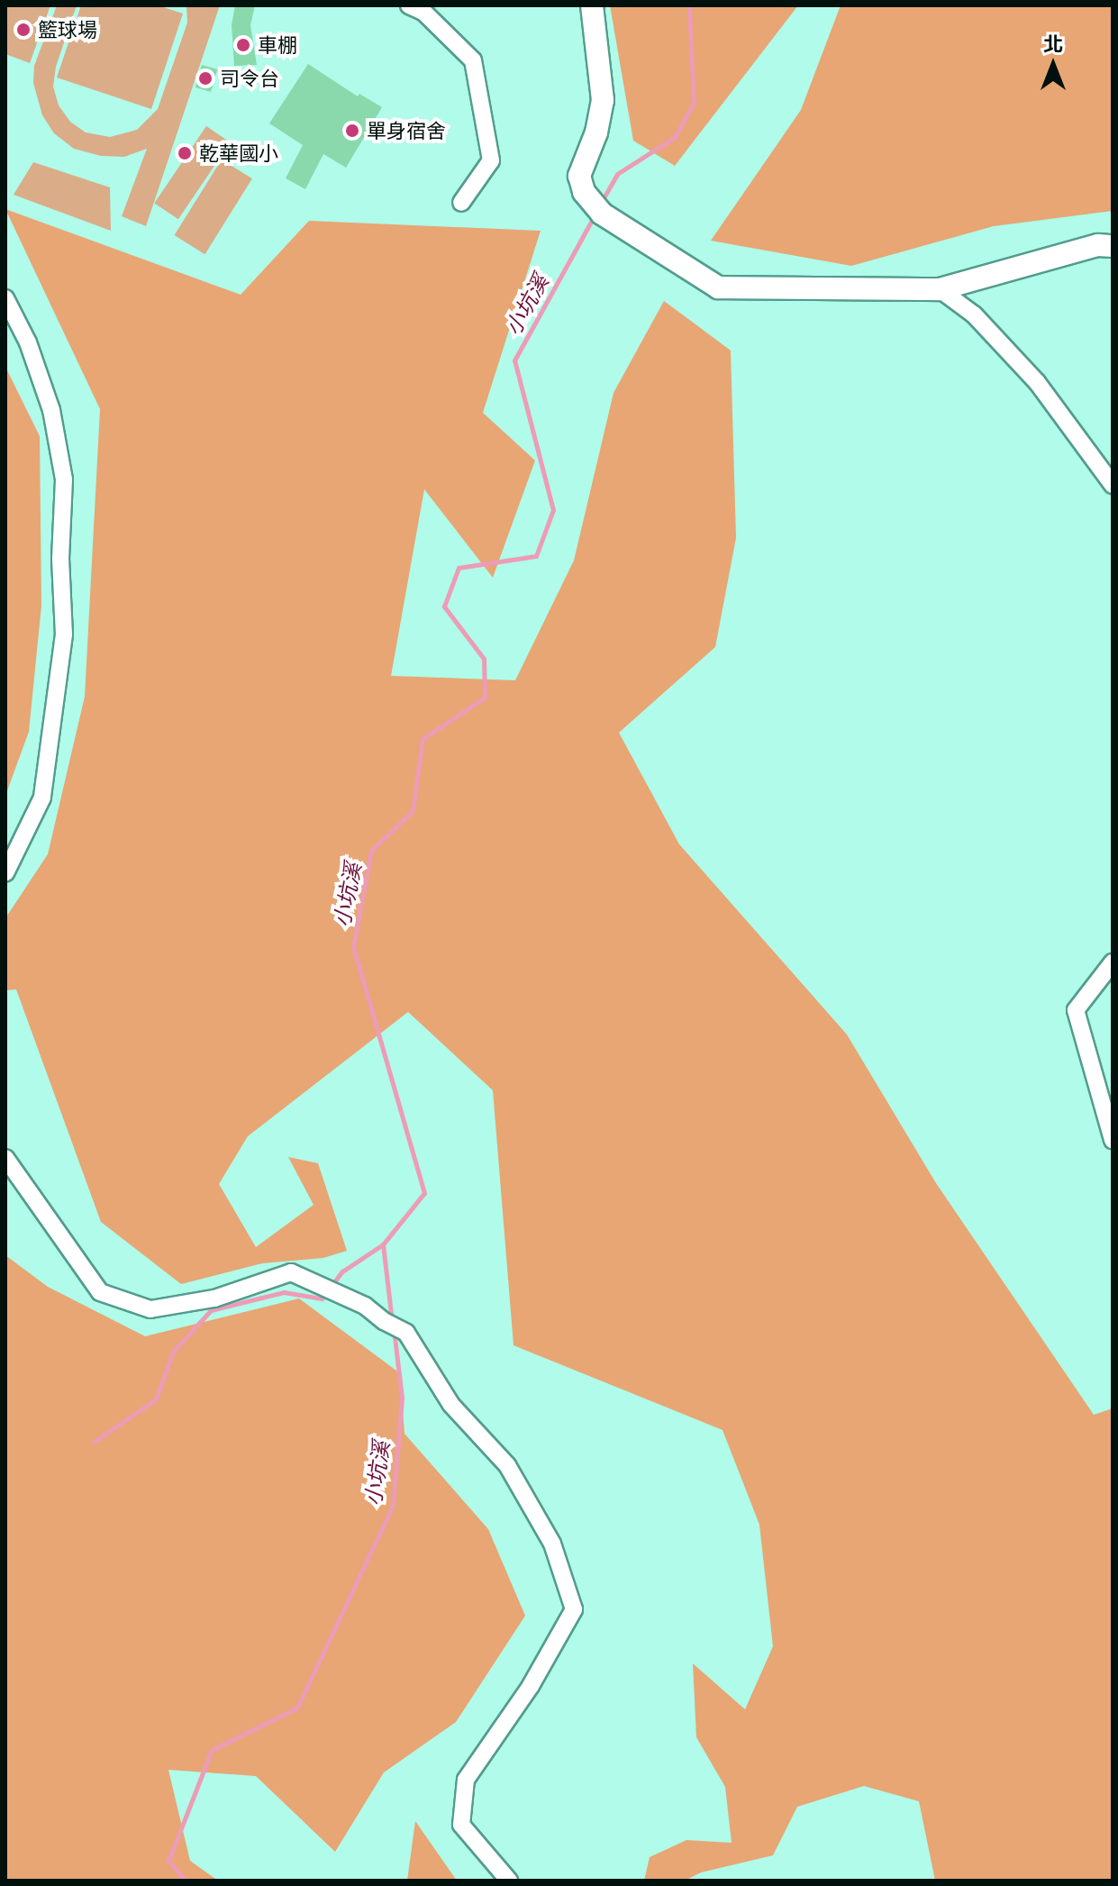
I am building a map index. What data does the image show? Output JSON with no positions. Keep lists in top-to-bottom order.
{
  "water": ["小坑溪"],
  "places": [
    "籃球場",
    "車棚",
    "司令台",
    "單身宿舍",
    "乾華國小"
  ],
  "north": "top"
}
